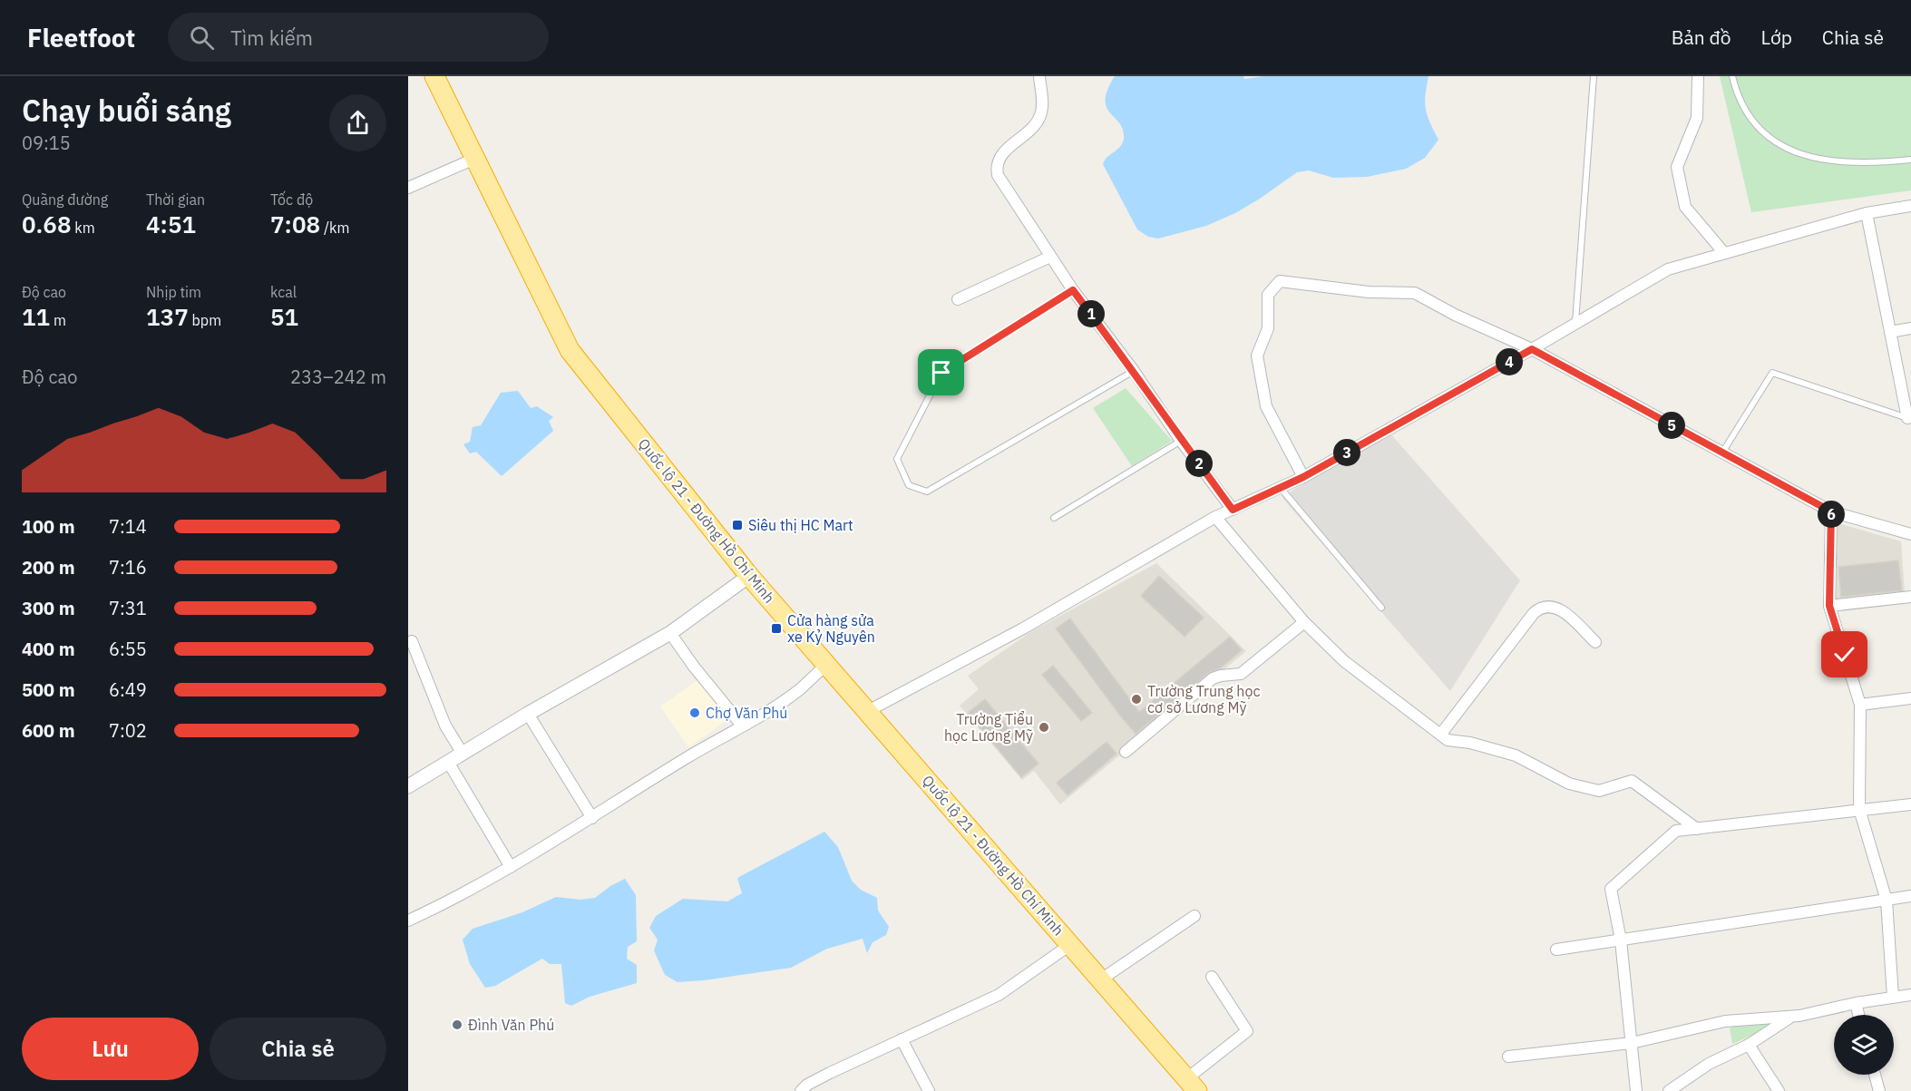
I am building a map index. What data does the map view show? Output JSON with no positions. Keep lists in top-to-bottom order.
{
  "streets": {
    "highway": ["Quốc lộ 21 - Đường Hồ Chí Minh"]
  },
  "places": {
    "transit": ["Siêu thị HC Mart", "Cửa hàng sửa xe Kỷ Nguyên"],
    "other": [
      "Trường Trung học cơ sở Lương Mỹ",
      "Chợ Văn Phú",
      "Trường Tiểu học Lương Mỹ",
      "Đình Văn Phú"
    ]
  },
  "page": {
    "header": "Fleetfoot",
    "search": "Tìm kiếm",
    "nav": ["Bản đồ", "Lớp", "Chia sẻ"],
    "heading": ["Chạy buổi sáng", "09:15"],
    "stats": [
      ["Quãng đường", "0.68 km"],
      ["Thời gian", "4:51"],
      ["Tốc độ", "7:08 /km"],
      ["Độ cao", "11 m"],
      ["Nhịp tim", "137 bpm"],
      ["kcal", "51"]
    ],
    "pins": [
      "1",
      "4",
      "5",
      "3",
      "2",
      "6"
    ],
    "chart": ["Độ cao", "233–242 m"],
    "list": [
      {
        "name": "100 m",
        "note": "7:14"
      },
      {
        "name": "200 m",
        "note": "7:16"
      },
      {
        "name": "300 m",
        "note": "7:31"
      },
      {
        "name": "400 m",
        "note": "6:55"
      },
      {
        "name": "500 m",
        "note": "6:49"
      },
      {
        "name": "600 m",
        "note": "7:02"
      }
    ],
    "buttons": ["Lưu", "Chia sẻ"]
  }
}
